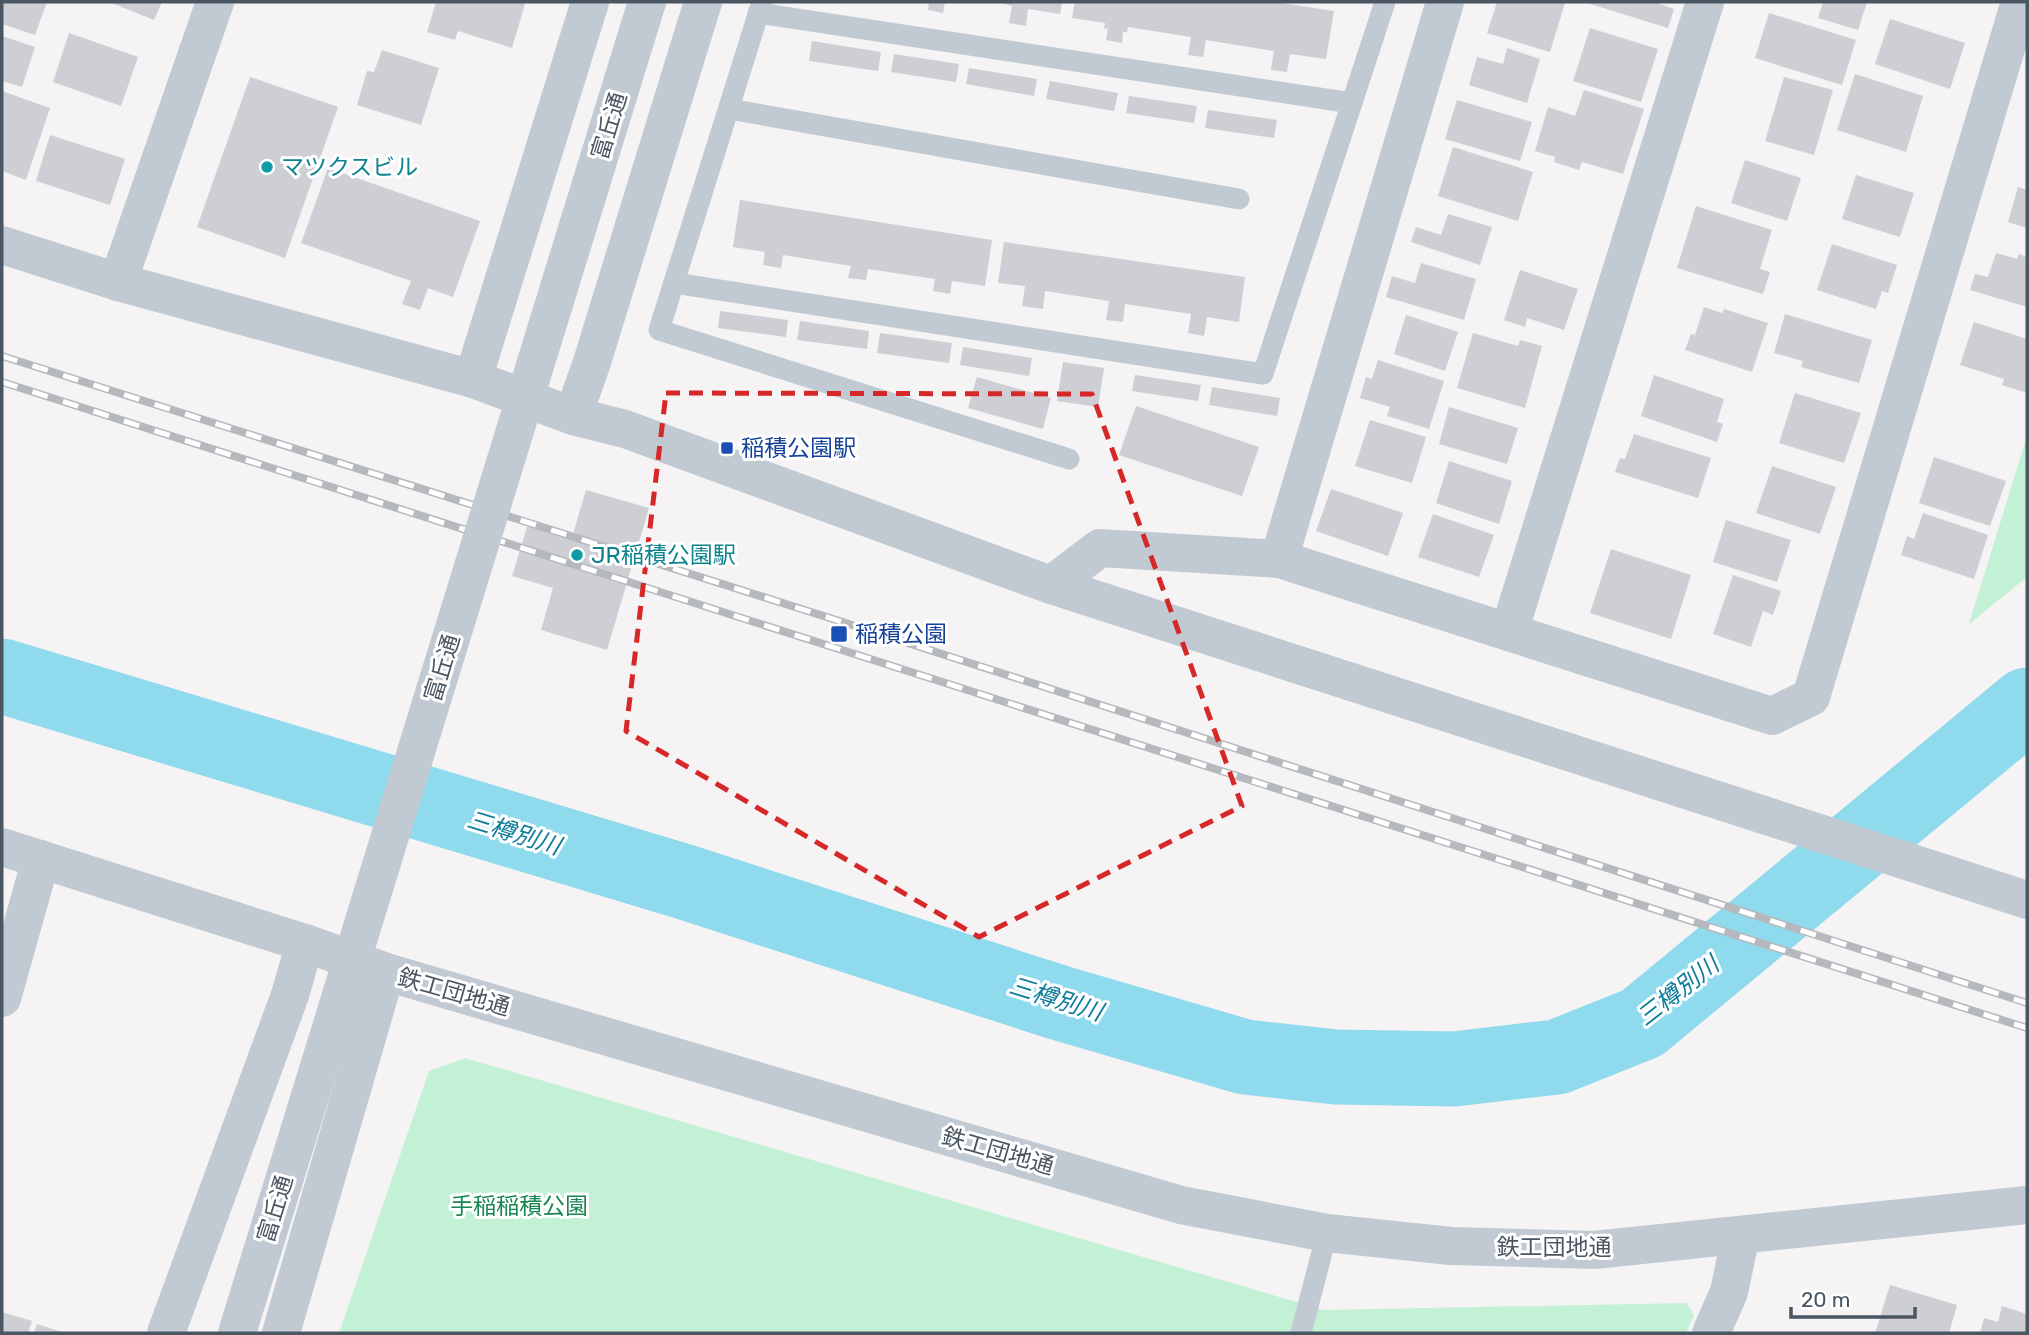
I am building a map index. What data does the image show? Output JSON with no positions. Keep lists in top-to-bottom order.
{
  "streets": {
    "street": ["富丘通", "鉄工団地通"]
  },
  "water": ["三樽別川"],
  "parks": ["手稲稲積公園"],
  "places": {
    "other": ["マツクスビル", "JR稲積公園駅"],
    "transit": ["稲積公園駅", "稲積公園"]
  },
  "scale_bar": "20 m"
}
